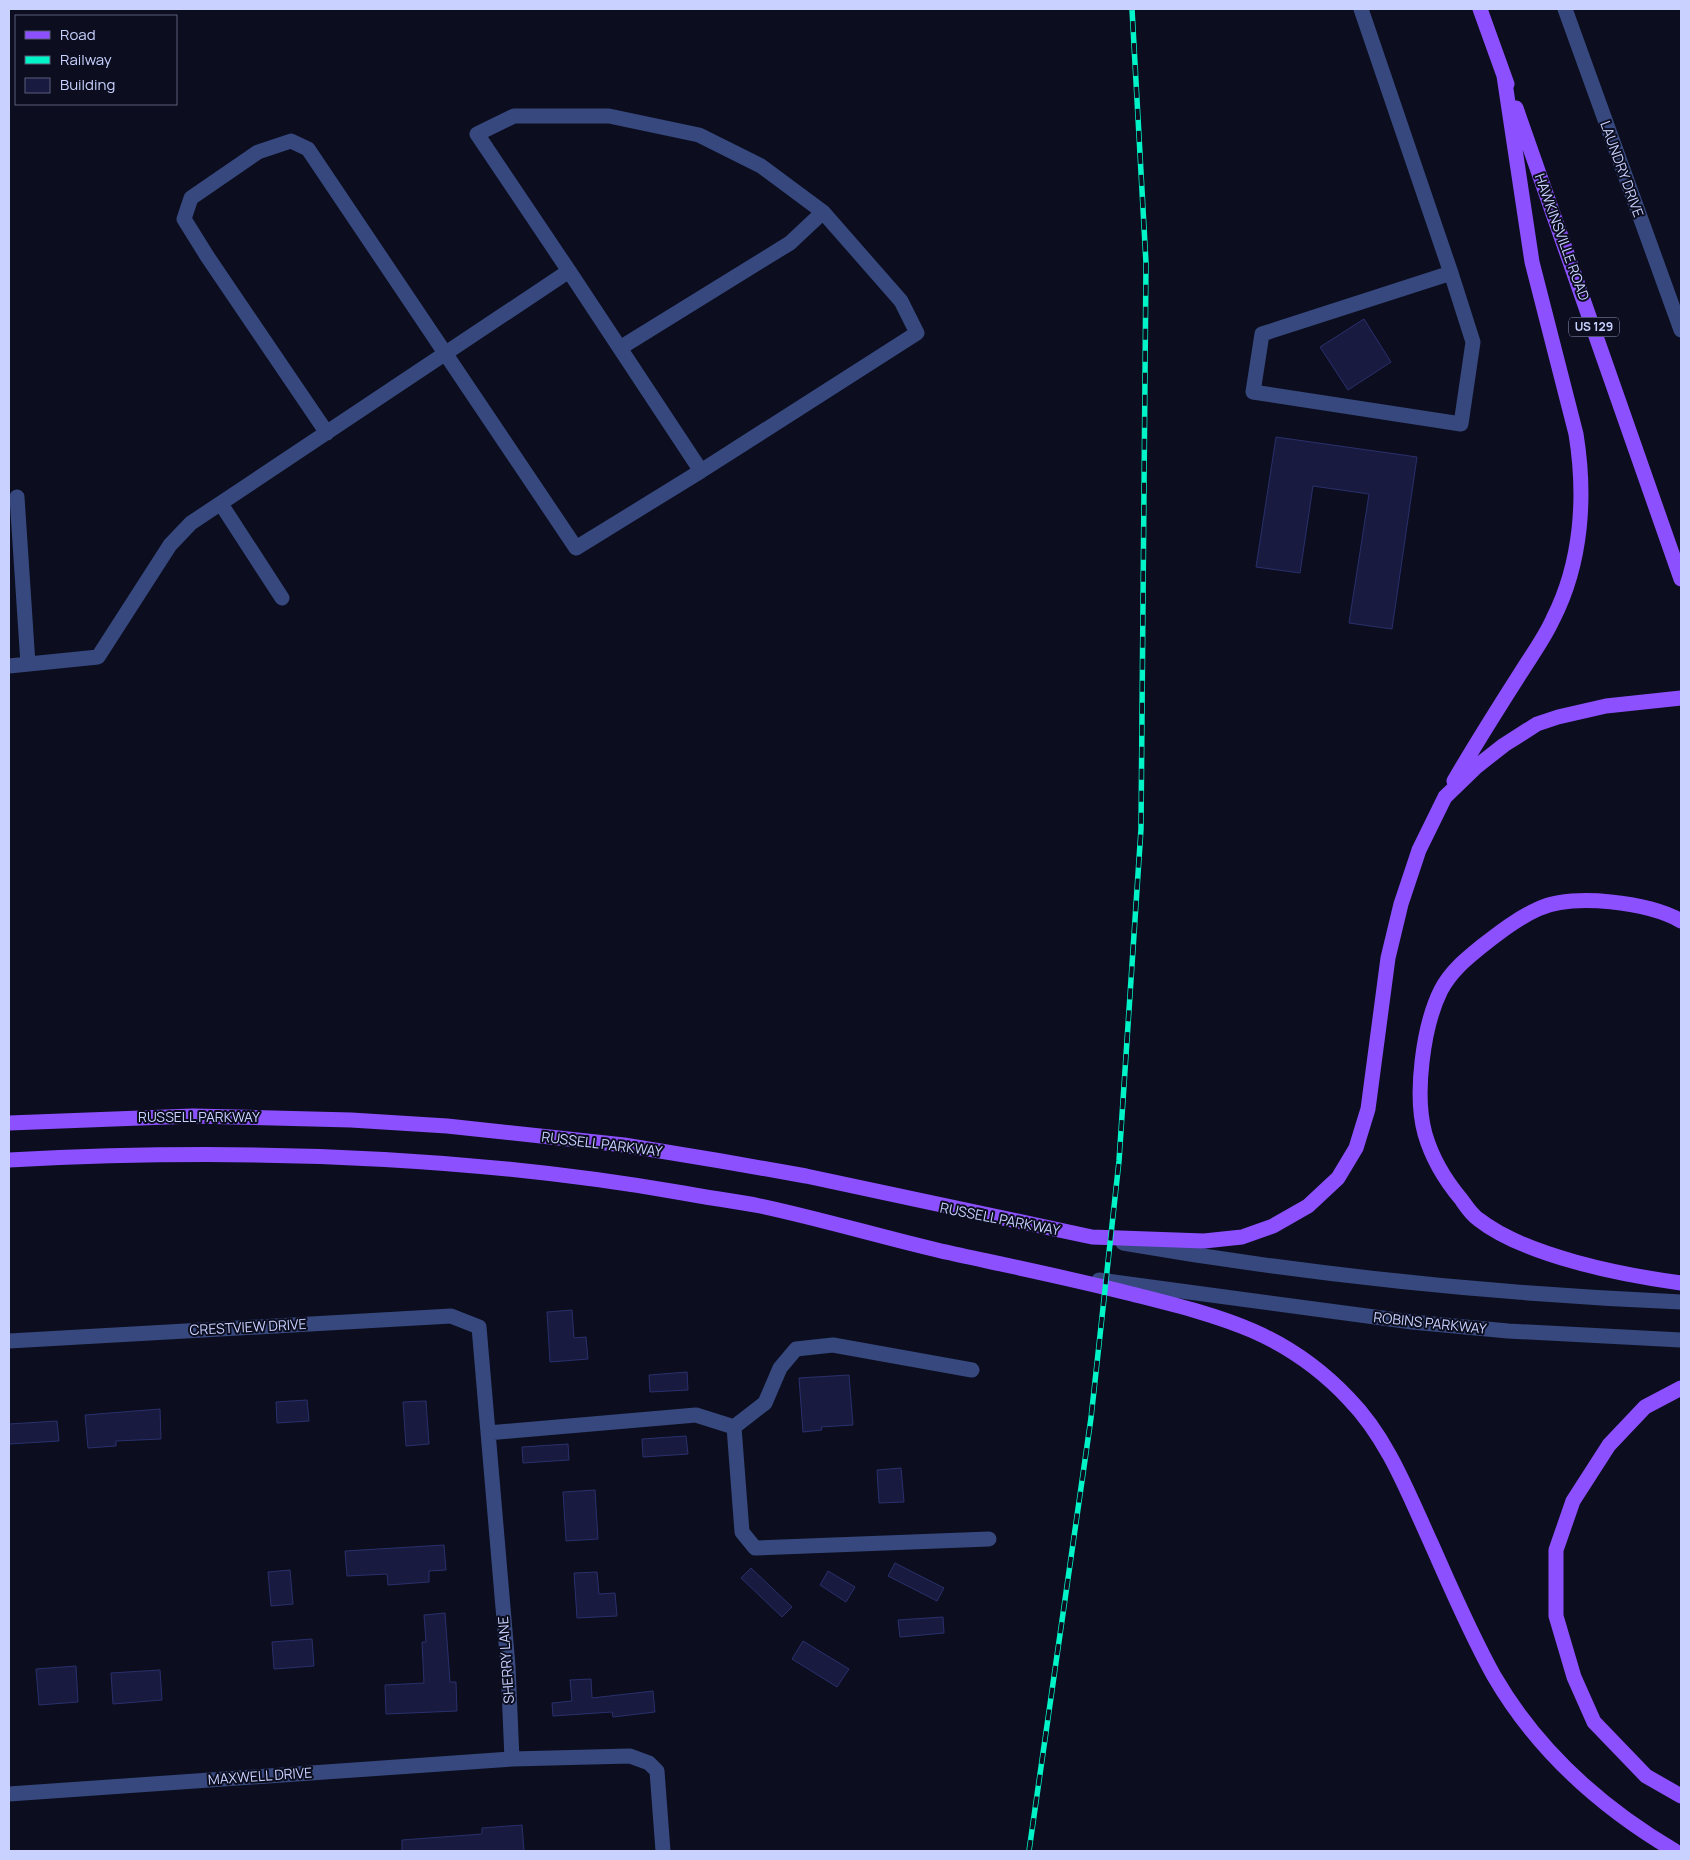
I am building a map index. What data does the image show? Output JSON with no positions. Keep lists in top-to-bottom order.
{
  "streets": {
    "main road": ["HAWKINSVILLE ROAD", "US 129", "RUSSELL PARKWAY"],
    "street": [
      "LAUNDRY DRIVE",
      "ROBINS PARKWAY",
      "CRESTVIEW DRIVE",
      "SHERRY LANE",
      "MAXWELL DRIVE"
    ]
  },
  "crossings": [
    ["HAWKINSVILLE ROAD", "RUSSELL PARKWAY"],
    ["CRESTVIEW DRIVE", "SHERRY LANE"],
    ["SHERRY LANE", "MAXWELL DRIVE"]
  ],
  "legend": ["Road", "Railway", "Building"]
}
